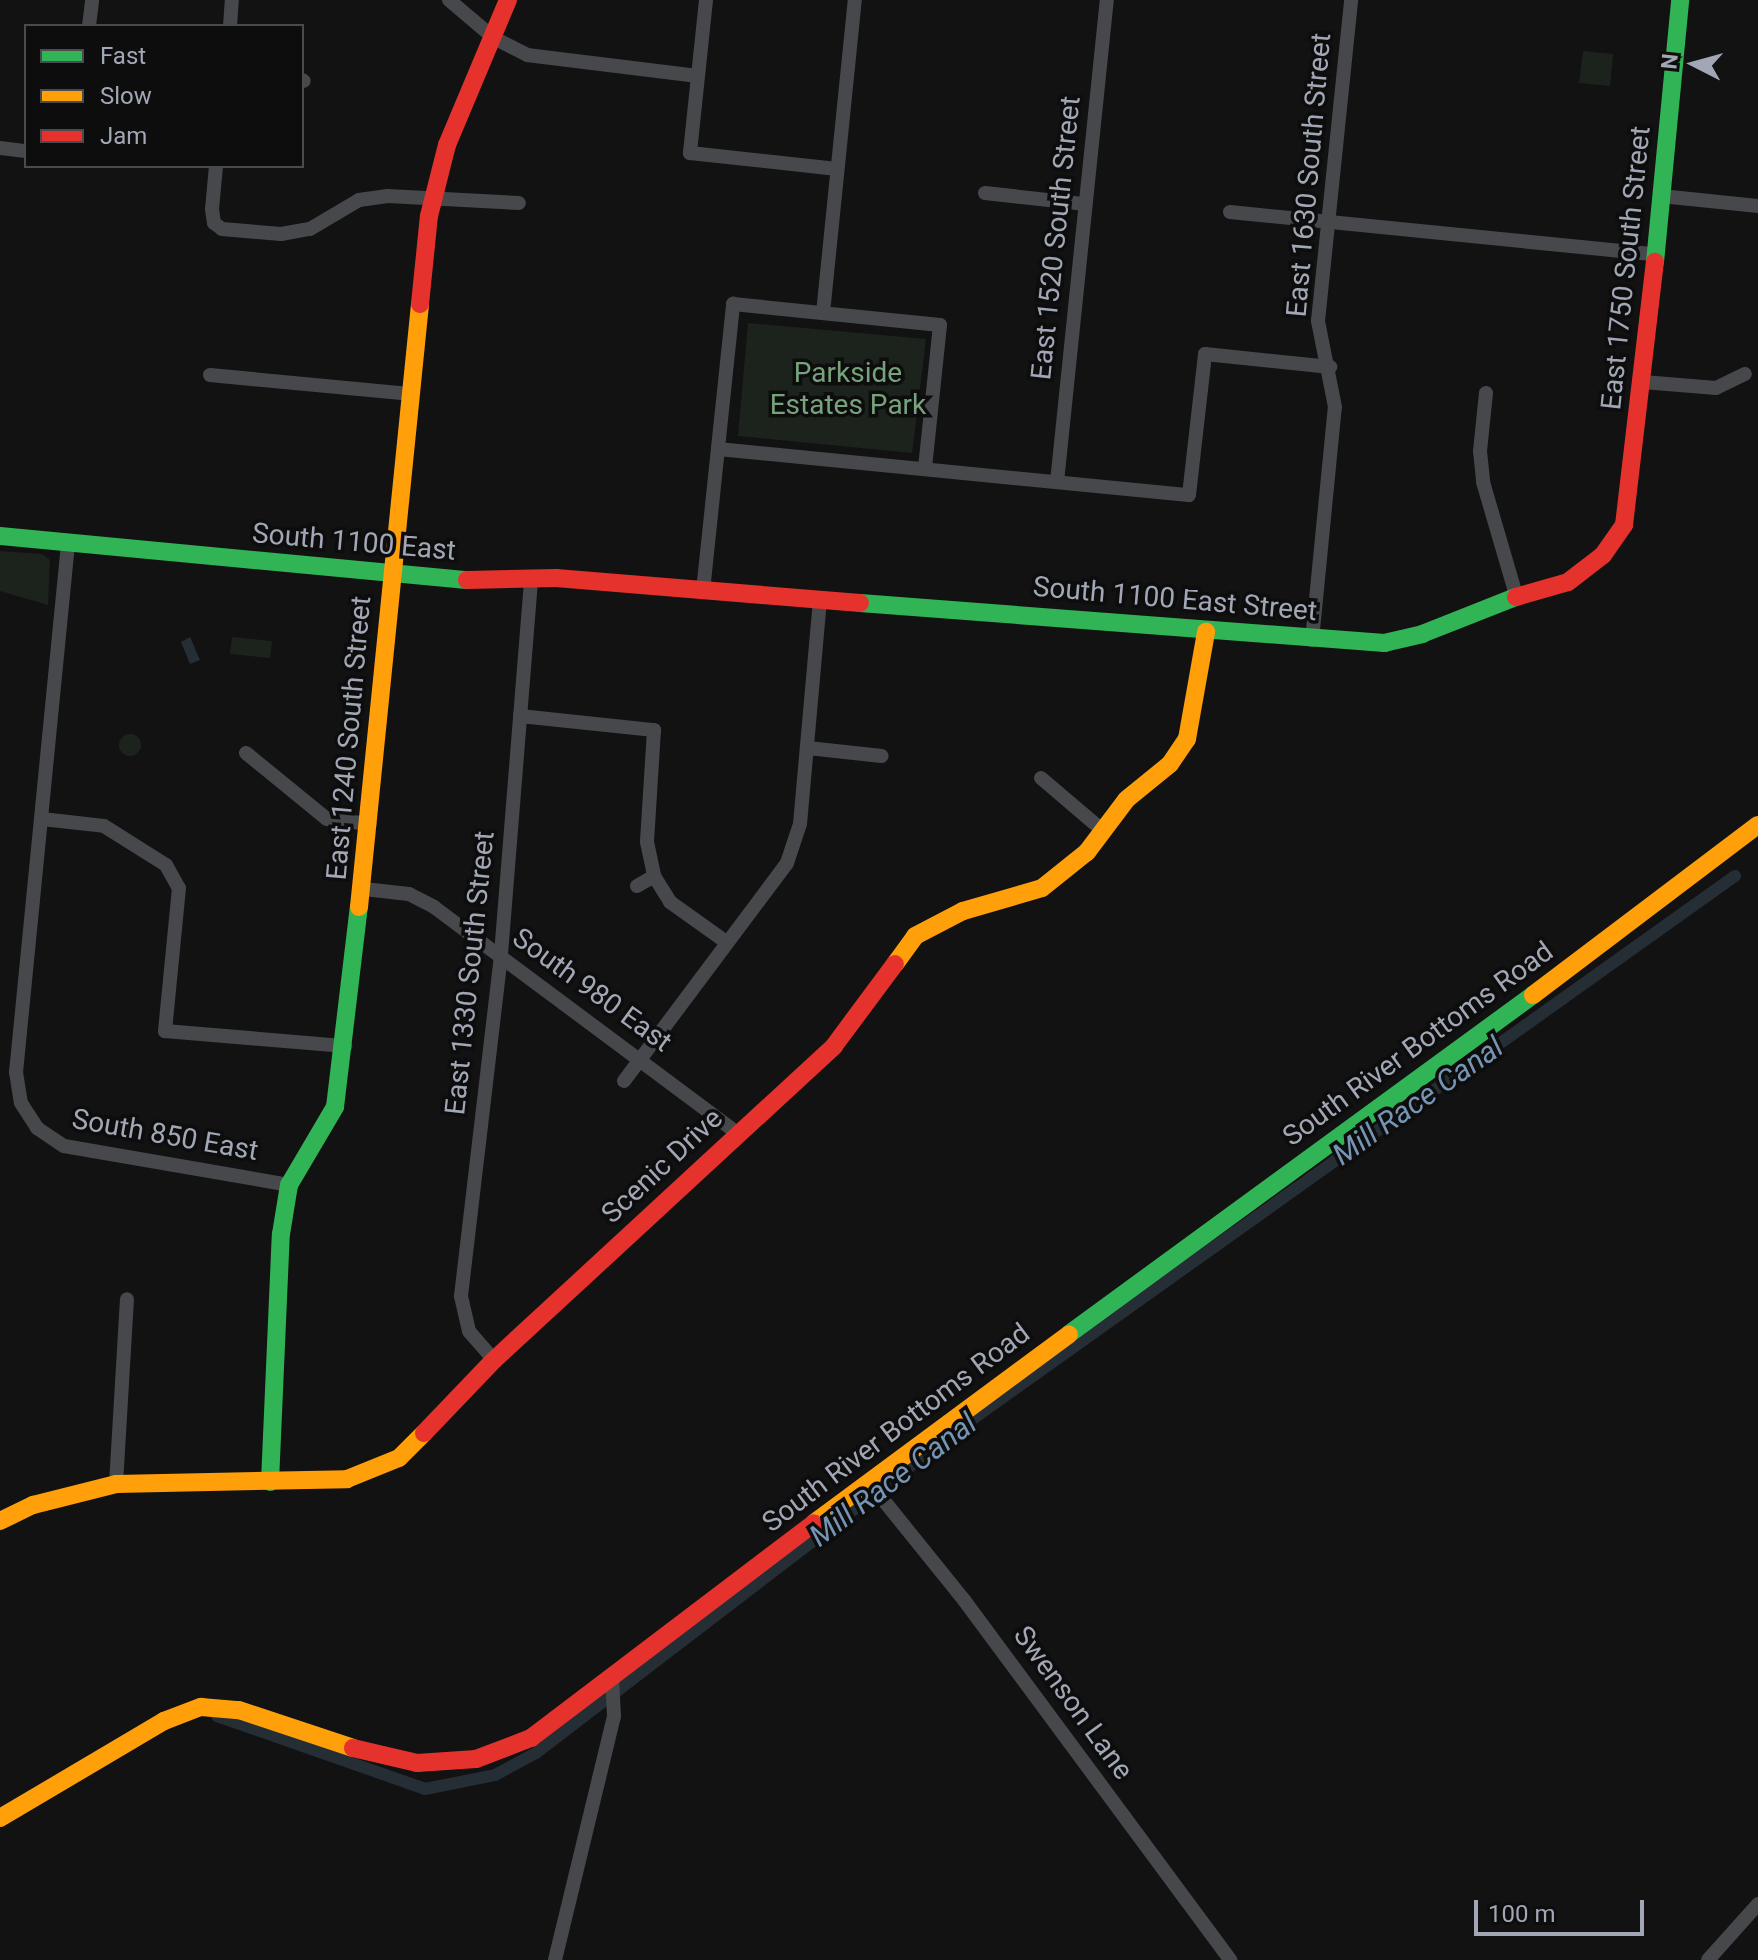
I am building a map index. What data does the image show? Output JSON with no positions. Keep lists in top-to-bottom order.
{
  "streets": {
    "street": [
      "East 1630 South Street",
      "East 1520 South Street",
      "East 1750 South Street",
      "South 1100 East",
      "South 1100 East Street",
      "East 1240 South Street",
      "East 1330 South Street",
      "South 980 East",
      "South River Bottoms Road",
      "South 850 East",
      "Scenic Drive",
      "Swenson Lane"
    ]
  },
  "crossings": [
    ["East 1630 South Street", "South 1100 East Street"],
    ["East 1750 South Street", "South 1100 East Street"],
    ["South 1100 East", "South 1100 East Street"],
    ["South 1100 East", "East 1240 South Street"],
    ["South 1100 East", "East 1330 South Street"],
    ["South 1100 East Street", "Scenic Drive"],
    ["East 1240 South Street", "South 980 East"],
    ["East 1240 South Street", "South 850 East"],
    ["East 1240 South Street", "Scenic Drive"],
    ["East 1330 South Street", "South 980 East"],
    ["East 1330 South Street", "Scenic Drive"],
    ["South 980 East", "Scenic Drive"],
    ["South River Bottoms Road", "Swenson Lane"]
  ],
  "water": ["Mill Race Canal"],
  "parks": ["Parkside Estates Park"],
  "legend": ["Fast", "Slow", "Jam"],
  "scale_bar": "100 m",
  "north": "left"
}
